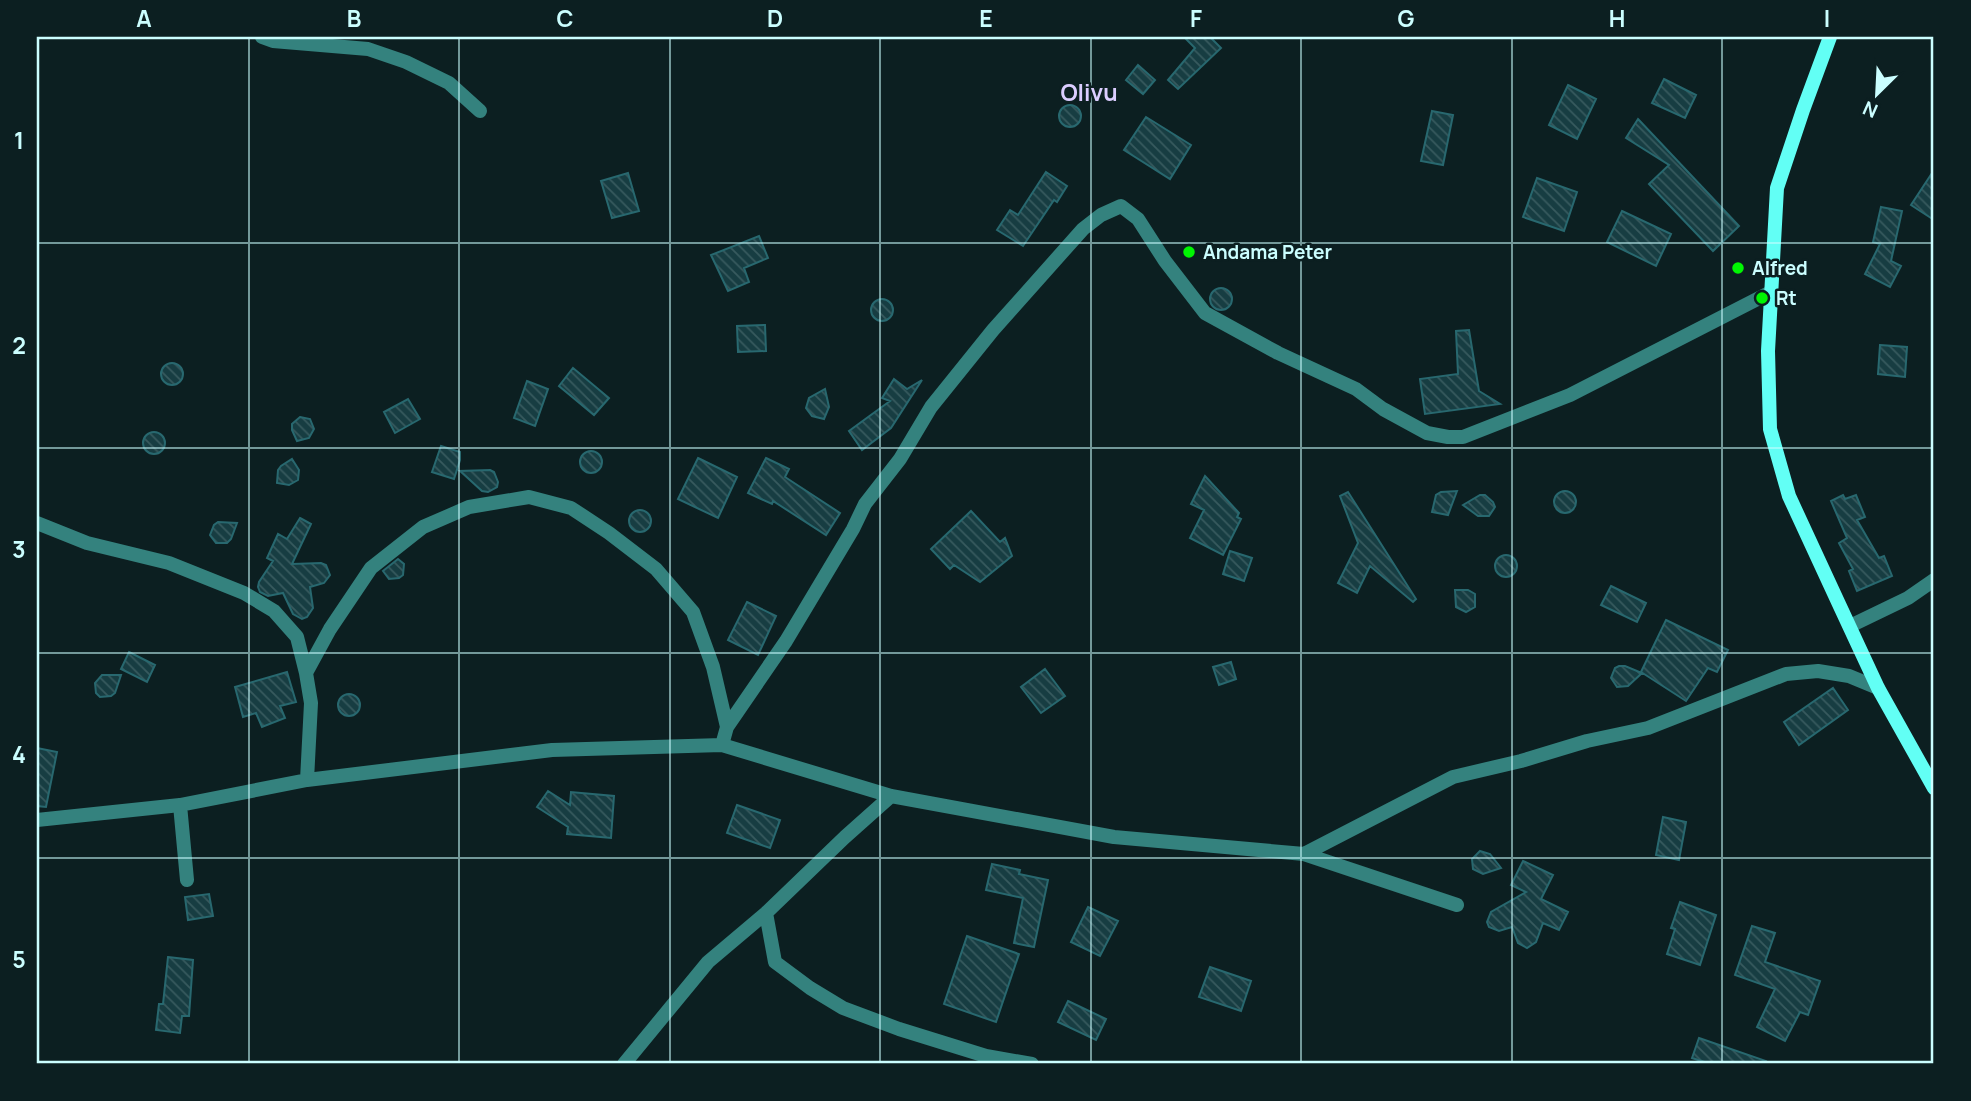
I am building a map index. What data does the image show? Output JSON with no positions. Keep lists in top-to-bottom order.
{
  "districts": ["Olivu"],
  "places": ["Andama Peter", "Alfred", "Rt"],
  "north": "bottom left",
  "grid": {
    "columns": [
      "A",
      "B",
      "C",
      "D",
      "E",
      "F",
      "G",
      "H",
      "I"
    ],
    "rows": [
      "1",
      "2",
      "3",
      "4",
      "5"
    ]
  }
}
